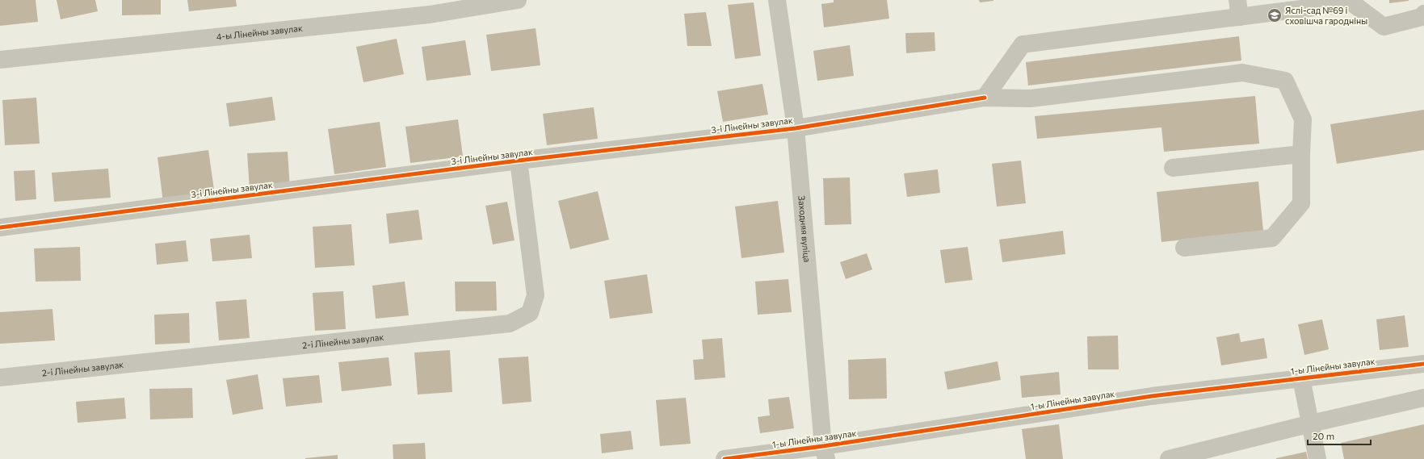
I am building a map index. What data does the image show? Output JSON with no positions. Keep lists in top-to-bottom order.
{
  "streets": {
    "street": [
      "4-ы Лінейны завулак",
      "3-і Лінейны завулак",
      "Заходняя вуліца",
      "2-і Лінейны завулак",
      "1-ы Лінейны завулак"
    ]
  },
  "crossings": [
    ["3-і Лінейны завулак", "Заходняя вуліца"],
    ["3-і Лінейны завулак", "2-і Лінейны завулак"],
    ["Заходняя вуліца", "1-ы Лінейны завулак"]
  ],
  "places": {
    "school or university": ["Яслі-сад №69 і сховішча гародніны"]
  },
  "scale_bar": "20 m"
}
